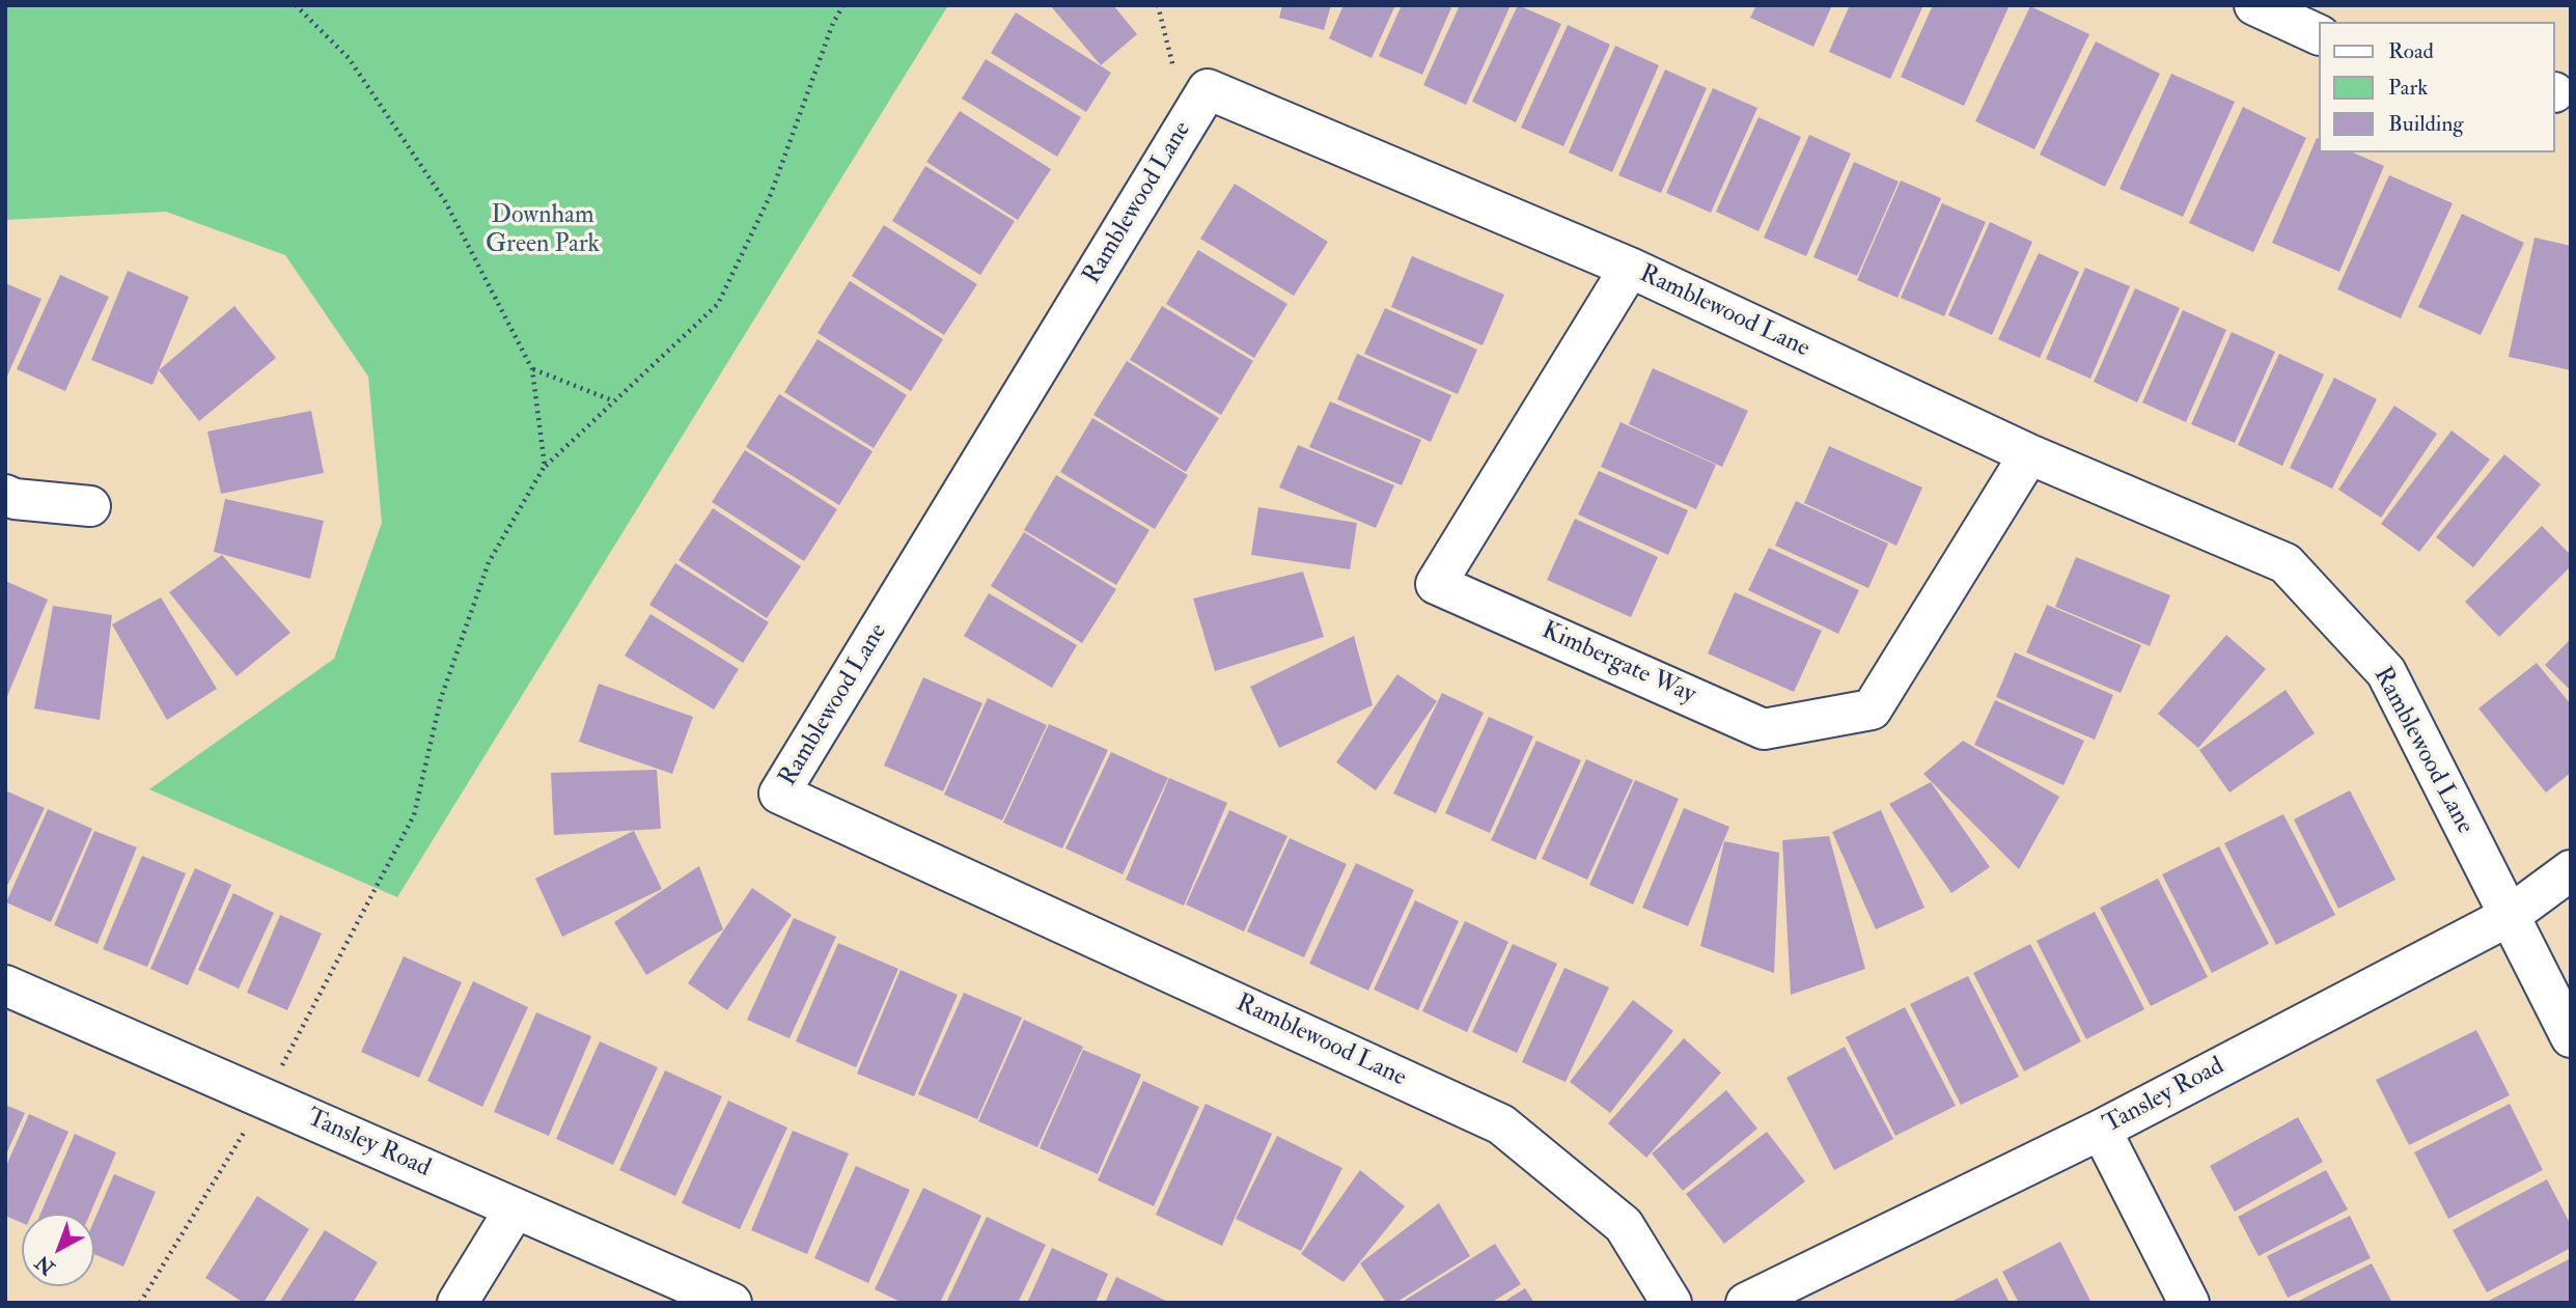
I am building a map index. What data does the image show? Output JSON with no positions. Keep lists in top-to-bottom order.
{
  "streets": {
    "street": ["Ramblewood Lane", "Kimbergate Way", "Tansley Road"]
  },
  "crossings": [
    ["Ramblewood Lane", "Kimbergate Way"],
    ["Ramblewood Lane", "Tansley Road"]
  ],
  "parks": ["Downham Green Park"],
  "legend": ["Road", "Park", "Building"],
  "north": "bottom left"
}
